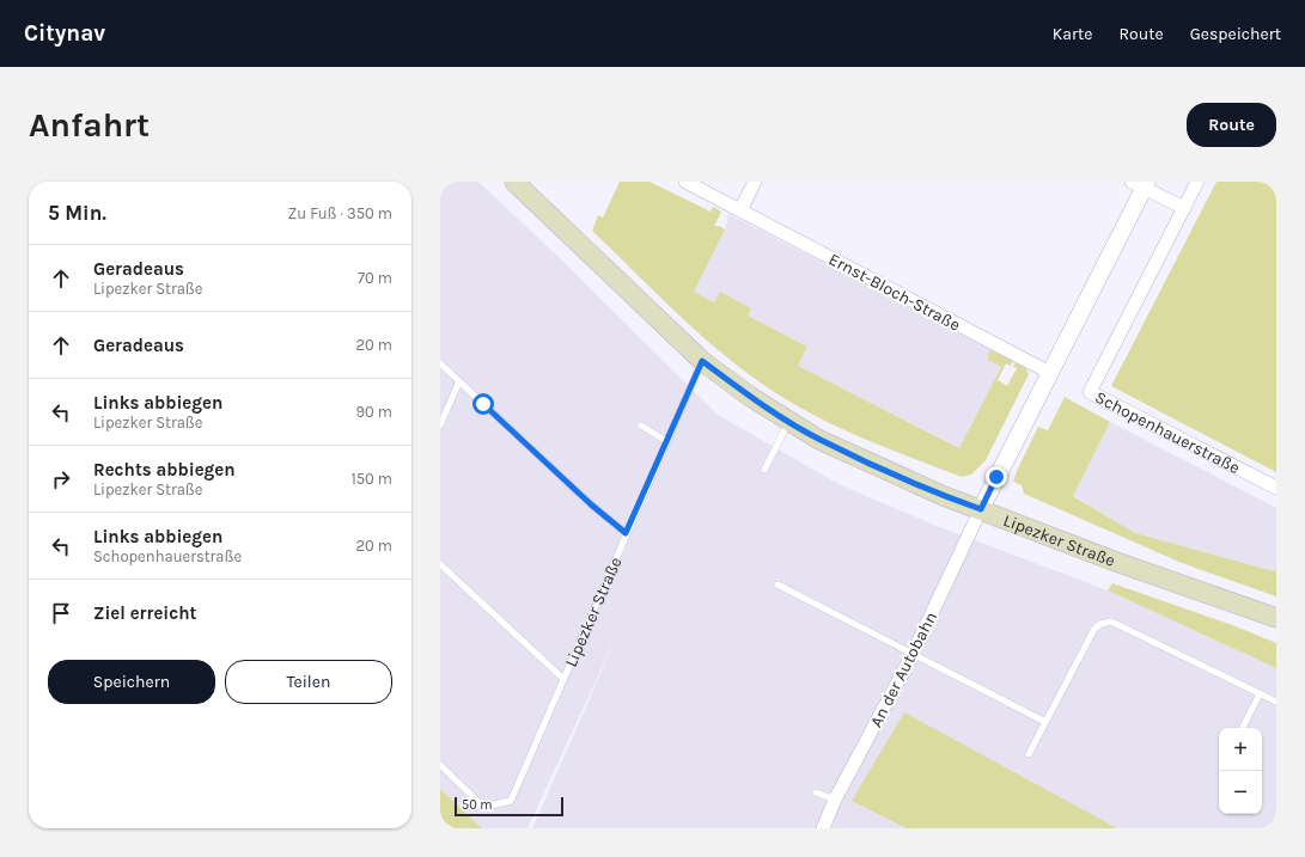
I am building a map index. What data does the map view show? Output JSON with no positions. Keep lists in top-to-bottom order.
{
  "streets": {
    "main road": ["Lipezker Straße"],
    "street": ["Ernst-Bloch-Straße", "Schopenhauerstraße", "An der Autobahn"]
  },
  "crossings": [
    ["Lipezker Straße", "An der Autobahn"]
  ],
  "scale_bar": "50 m",
  "page": {
    "header": "Citynav",
    "nav": ["Karte", "Route", "Gespeichert"],
    "buttons": [
      "Route",
      ["Speichern", "Teilen"]
    ],
    "title": "Anfahrt",
    "heading": ["5 Min.", "Zu Fuß · 350 m"],
    "list": [
      ["Geradeaus", "Lipezker Straße", "70 m"],
      ["Geradeaus", "20 m"],
      ["Links abbiegen", "Lipezker Straße", "90 m"],
      ["Rechts abbiegen", "Lipezker Straße", "150 m"],
      ["Links abbiegen", "Schopenhauerstraße", "20 m"],
      "Ziel erreicht"
    ],
    "map_buttons": ["+", "−"],
    "scale": "50 m"
  }
}
